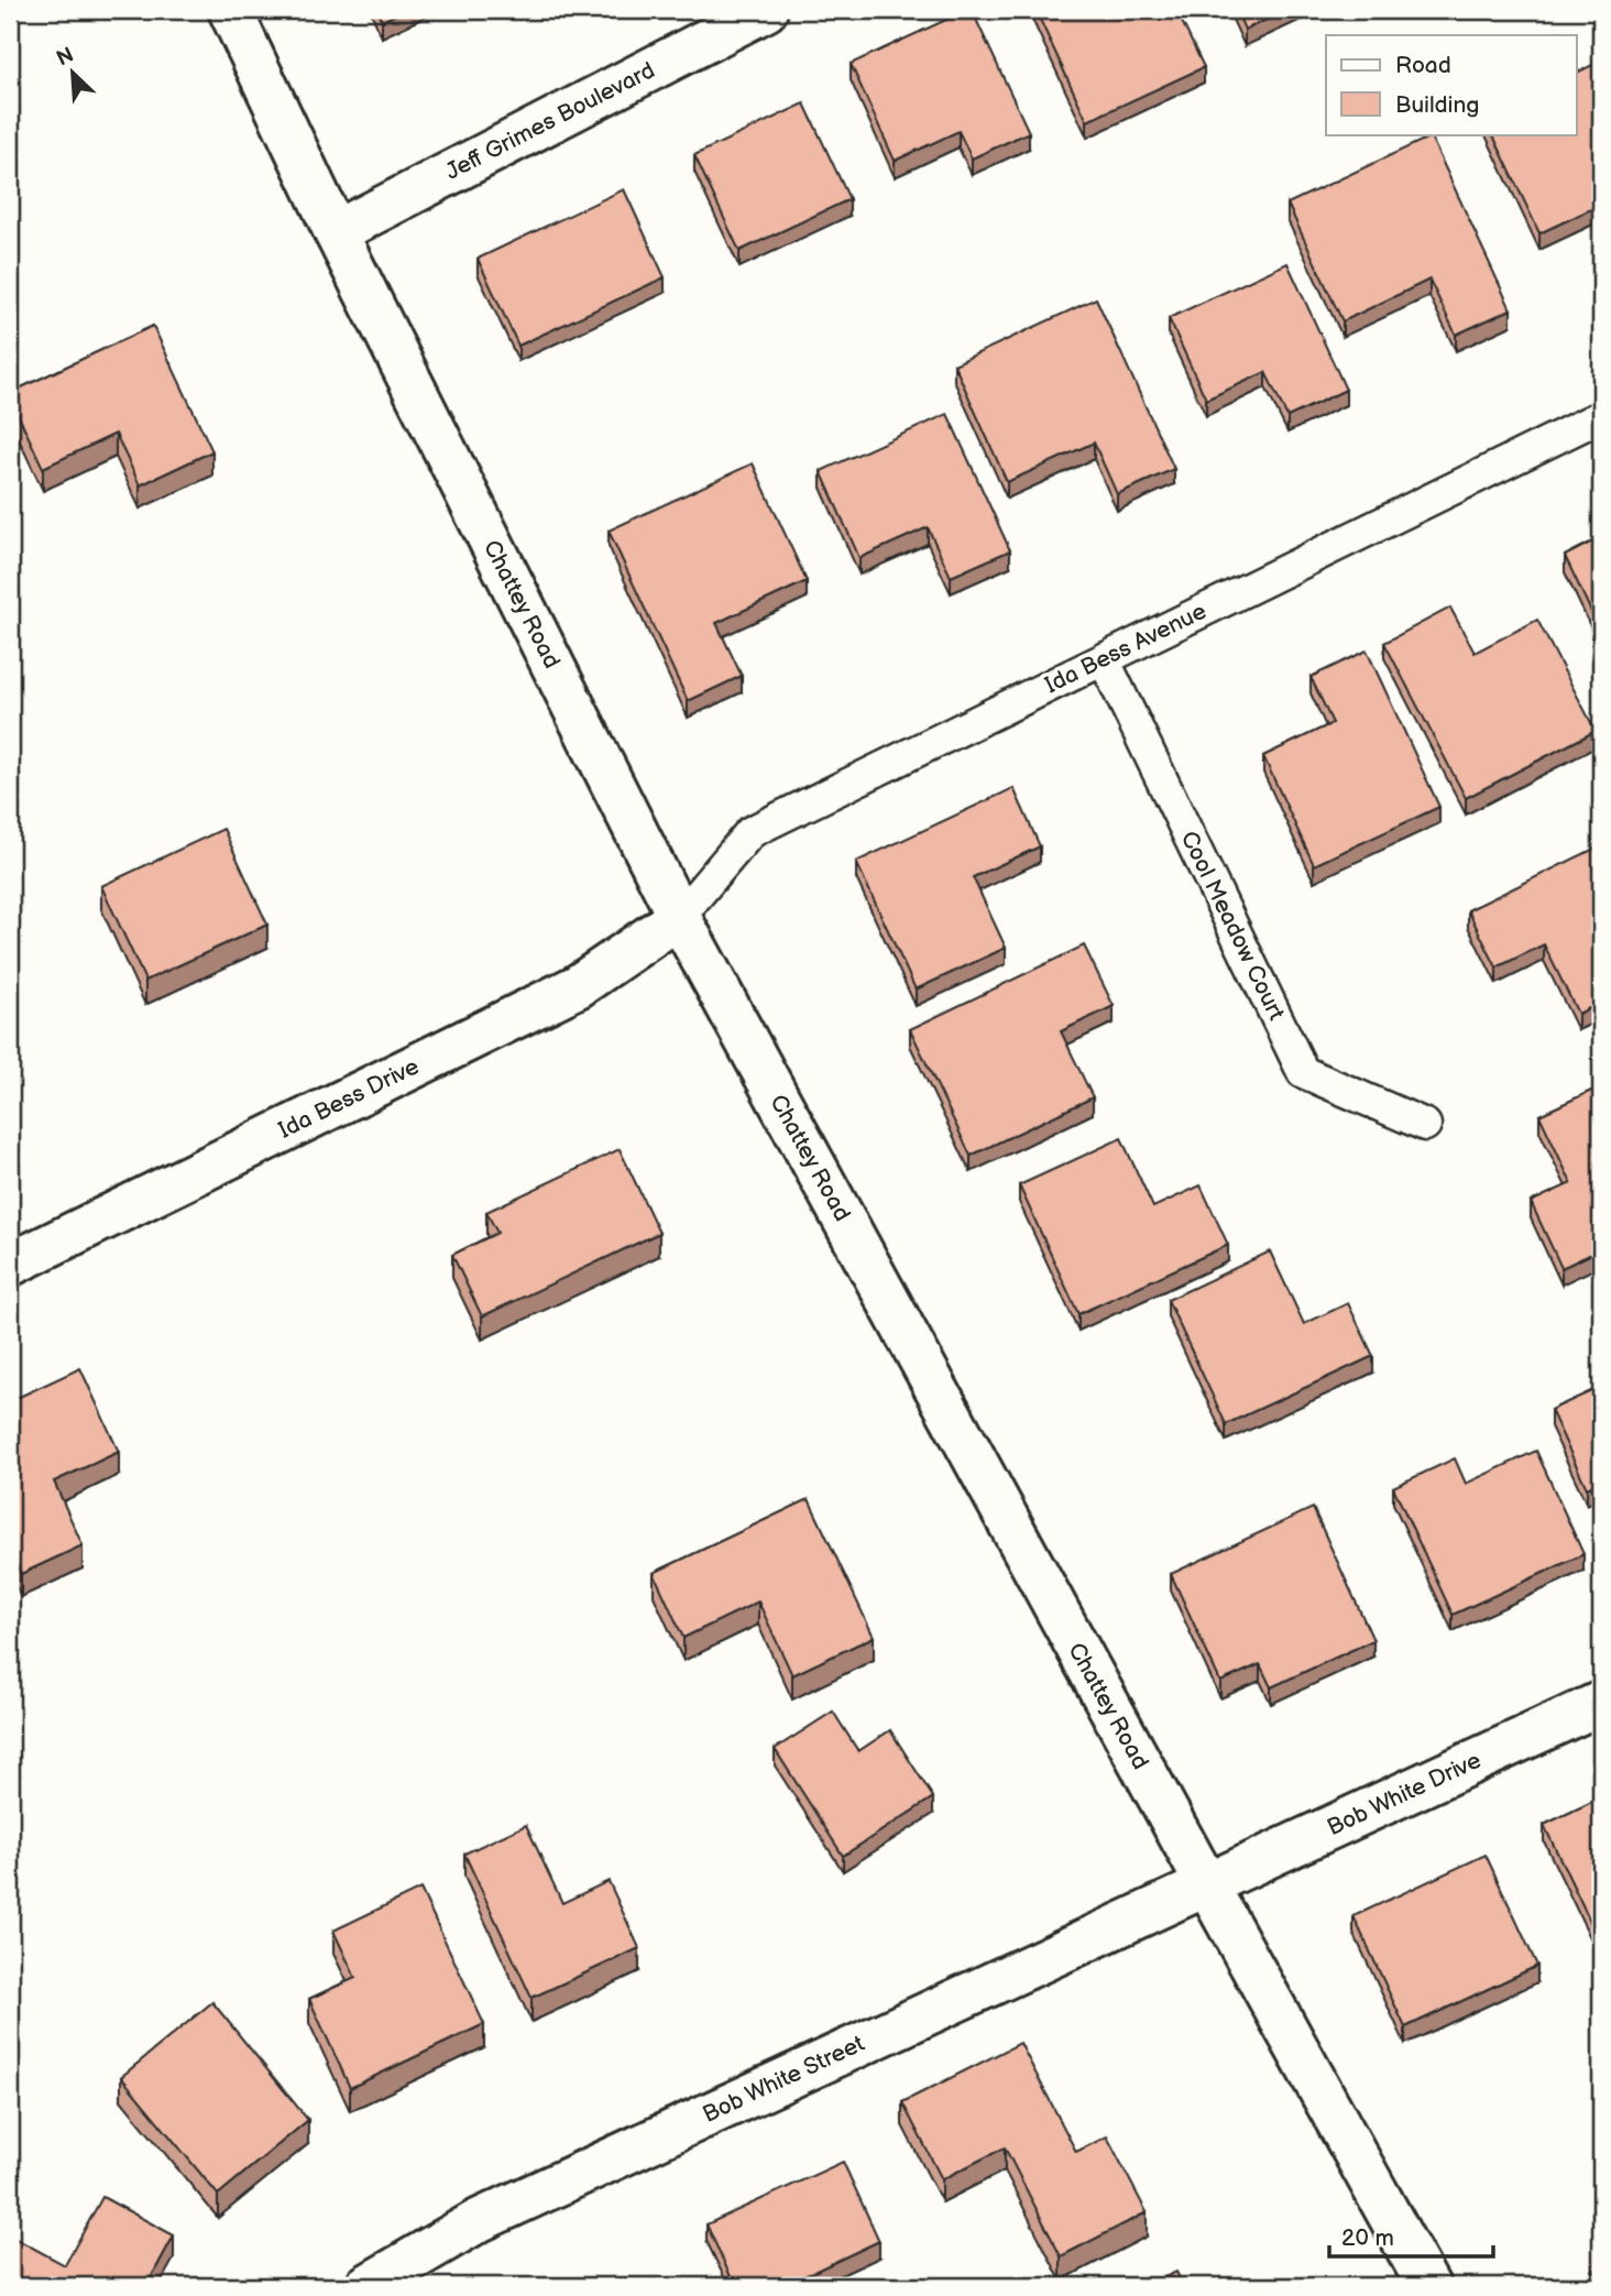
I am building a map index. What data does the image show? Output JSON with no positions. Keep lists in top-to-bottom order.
{
  "streets": {
    "street": [
      "Jeff Grimes Boulevard",
      "Chattey Road",
      "Ida Bess Drive",
      "Bob White Drive",
      "Bob White Street"
    ],
    "lane": ["Ida Bess Avenue", "Cool Meadow Court"]
  },
  "crossings": [
    ["Jeff Grimes Boulevard", "Chattey Road"],
    ["Chattey Road", "Ida Bess Avenue"],
    ["Chattey Road", "Ida Bess Drive"],
    ["Chattey Road", "Bob White Drive"],
    ["Chattey Road", "Bob White Street"],
    ["Ida Bess Avenue", "Cool Meadow Court"],
    ["Ida Bess Avenue", "Ida Bess Drive"],
    ["Bob White Drive", "Bob White Street"]
  ],
  "legend": ["Road", "Building"],
  "scale_bar": "20 m",
  "north": "top left"
}
